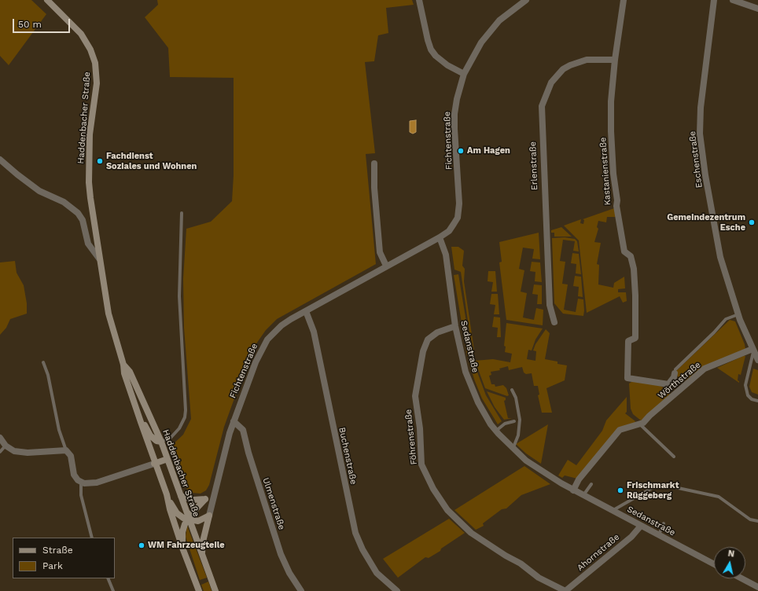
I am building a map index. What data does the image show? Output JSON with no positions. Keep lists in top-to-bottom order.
{
  "streets": {
    "main road": ["Haddenbacher Straße"],
    "street": [
      "Fichtenstraße",
      "Eschenstraße",
      "Erlenstraße",
      "Kastanienstraße",
      "Sedanstraße",
      "Wörthstraße",
      "Föhrenstraße",
      "Buchenstraße",
      "Ulmenstraße",
      "Ahornstraße"
    ]
  },
  "crossings": [
    ["Fichtenstraße", "Sedanstraße"],
    ["Fichtenstraße", "Buchenstraße"],
    ["Fichtenstraße", "Ulmenstraße"],
    ["Erlenstraße", "Kastanienstraße"],
    ["Sedanstraße", "Föhrenstraße"],
    ["Sedanstraße", "Ahornstraße"],
    ["Föhrenstraße", "Ahornstraße"]
  ],
  "places": [
    "Am Hagen",
    "Fachdienst Soziales und Wohnen",
    "Gemeindezentrum Esche",
    "Frischmarkt Rüggeberg",
    "WM Fahrzeugteile"
  ],
  "legend": ["Straße", "Park"],
  "scale_bar": "50 m",
  "north": "top"
}
